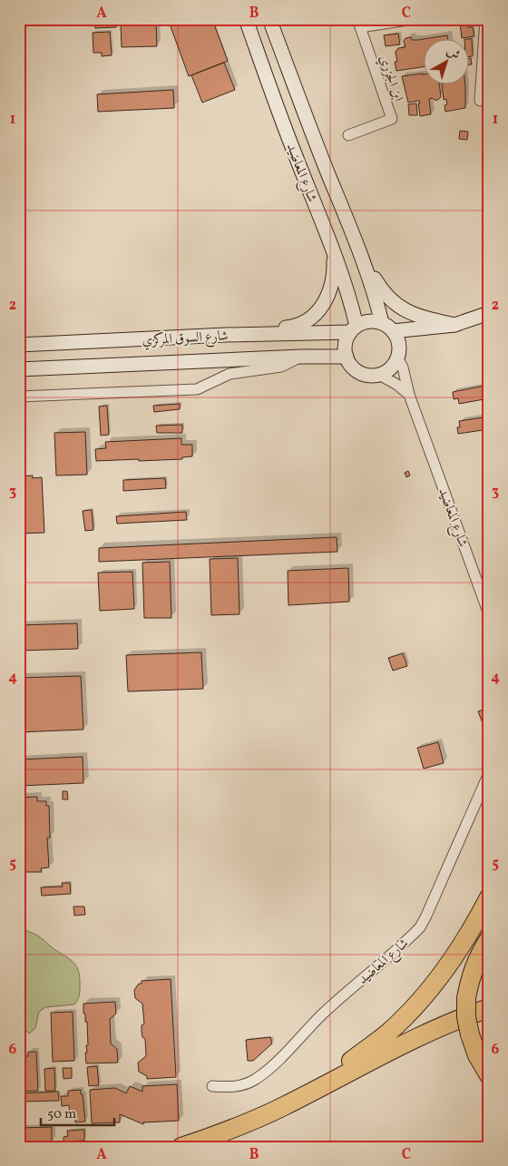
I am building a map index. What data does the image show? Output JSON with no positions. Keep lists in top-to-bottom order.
{
  "streets": {
    "street": ["ابن الجزري", "شارع المعاضيد", "شارع السوق المركزي"]
  },
  "crossings": [
    ["شارع المعاضيد", "شارع السوق المركزي"]
  ],
  "scale_bar": "50 m",
  "north": "top right",
  "grid": {
    "columns": ["A", "B", "C"],
    "rows": [
      "1",
      "2",
      "3",
      "4",
      "5",
      "6"
    ]
  }
}
